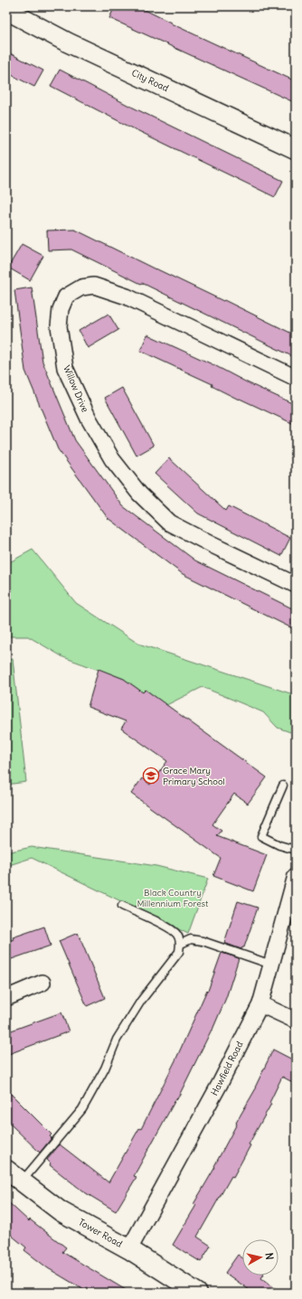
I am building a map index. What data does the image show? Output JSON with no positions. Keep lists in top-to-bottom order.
{
  "streets": {
    "street": [
      "City Road",
      "Willow Drive",
      "Hawfield Road",
      "Tower Road"
    ]
  },
  "crossings": [
    ["Hawfield Road", "Tower Road"]
  ],
  "parks": ["Black Country Millennium Forest"],
  "places": {
    "school or university": ["Grace Mary Primary School"]
  },
  "north": "right"
}
